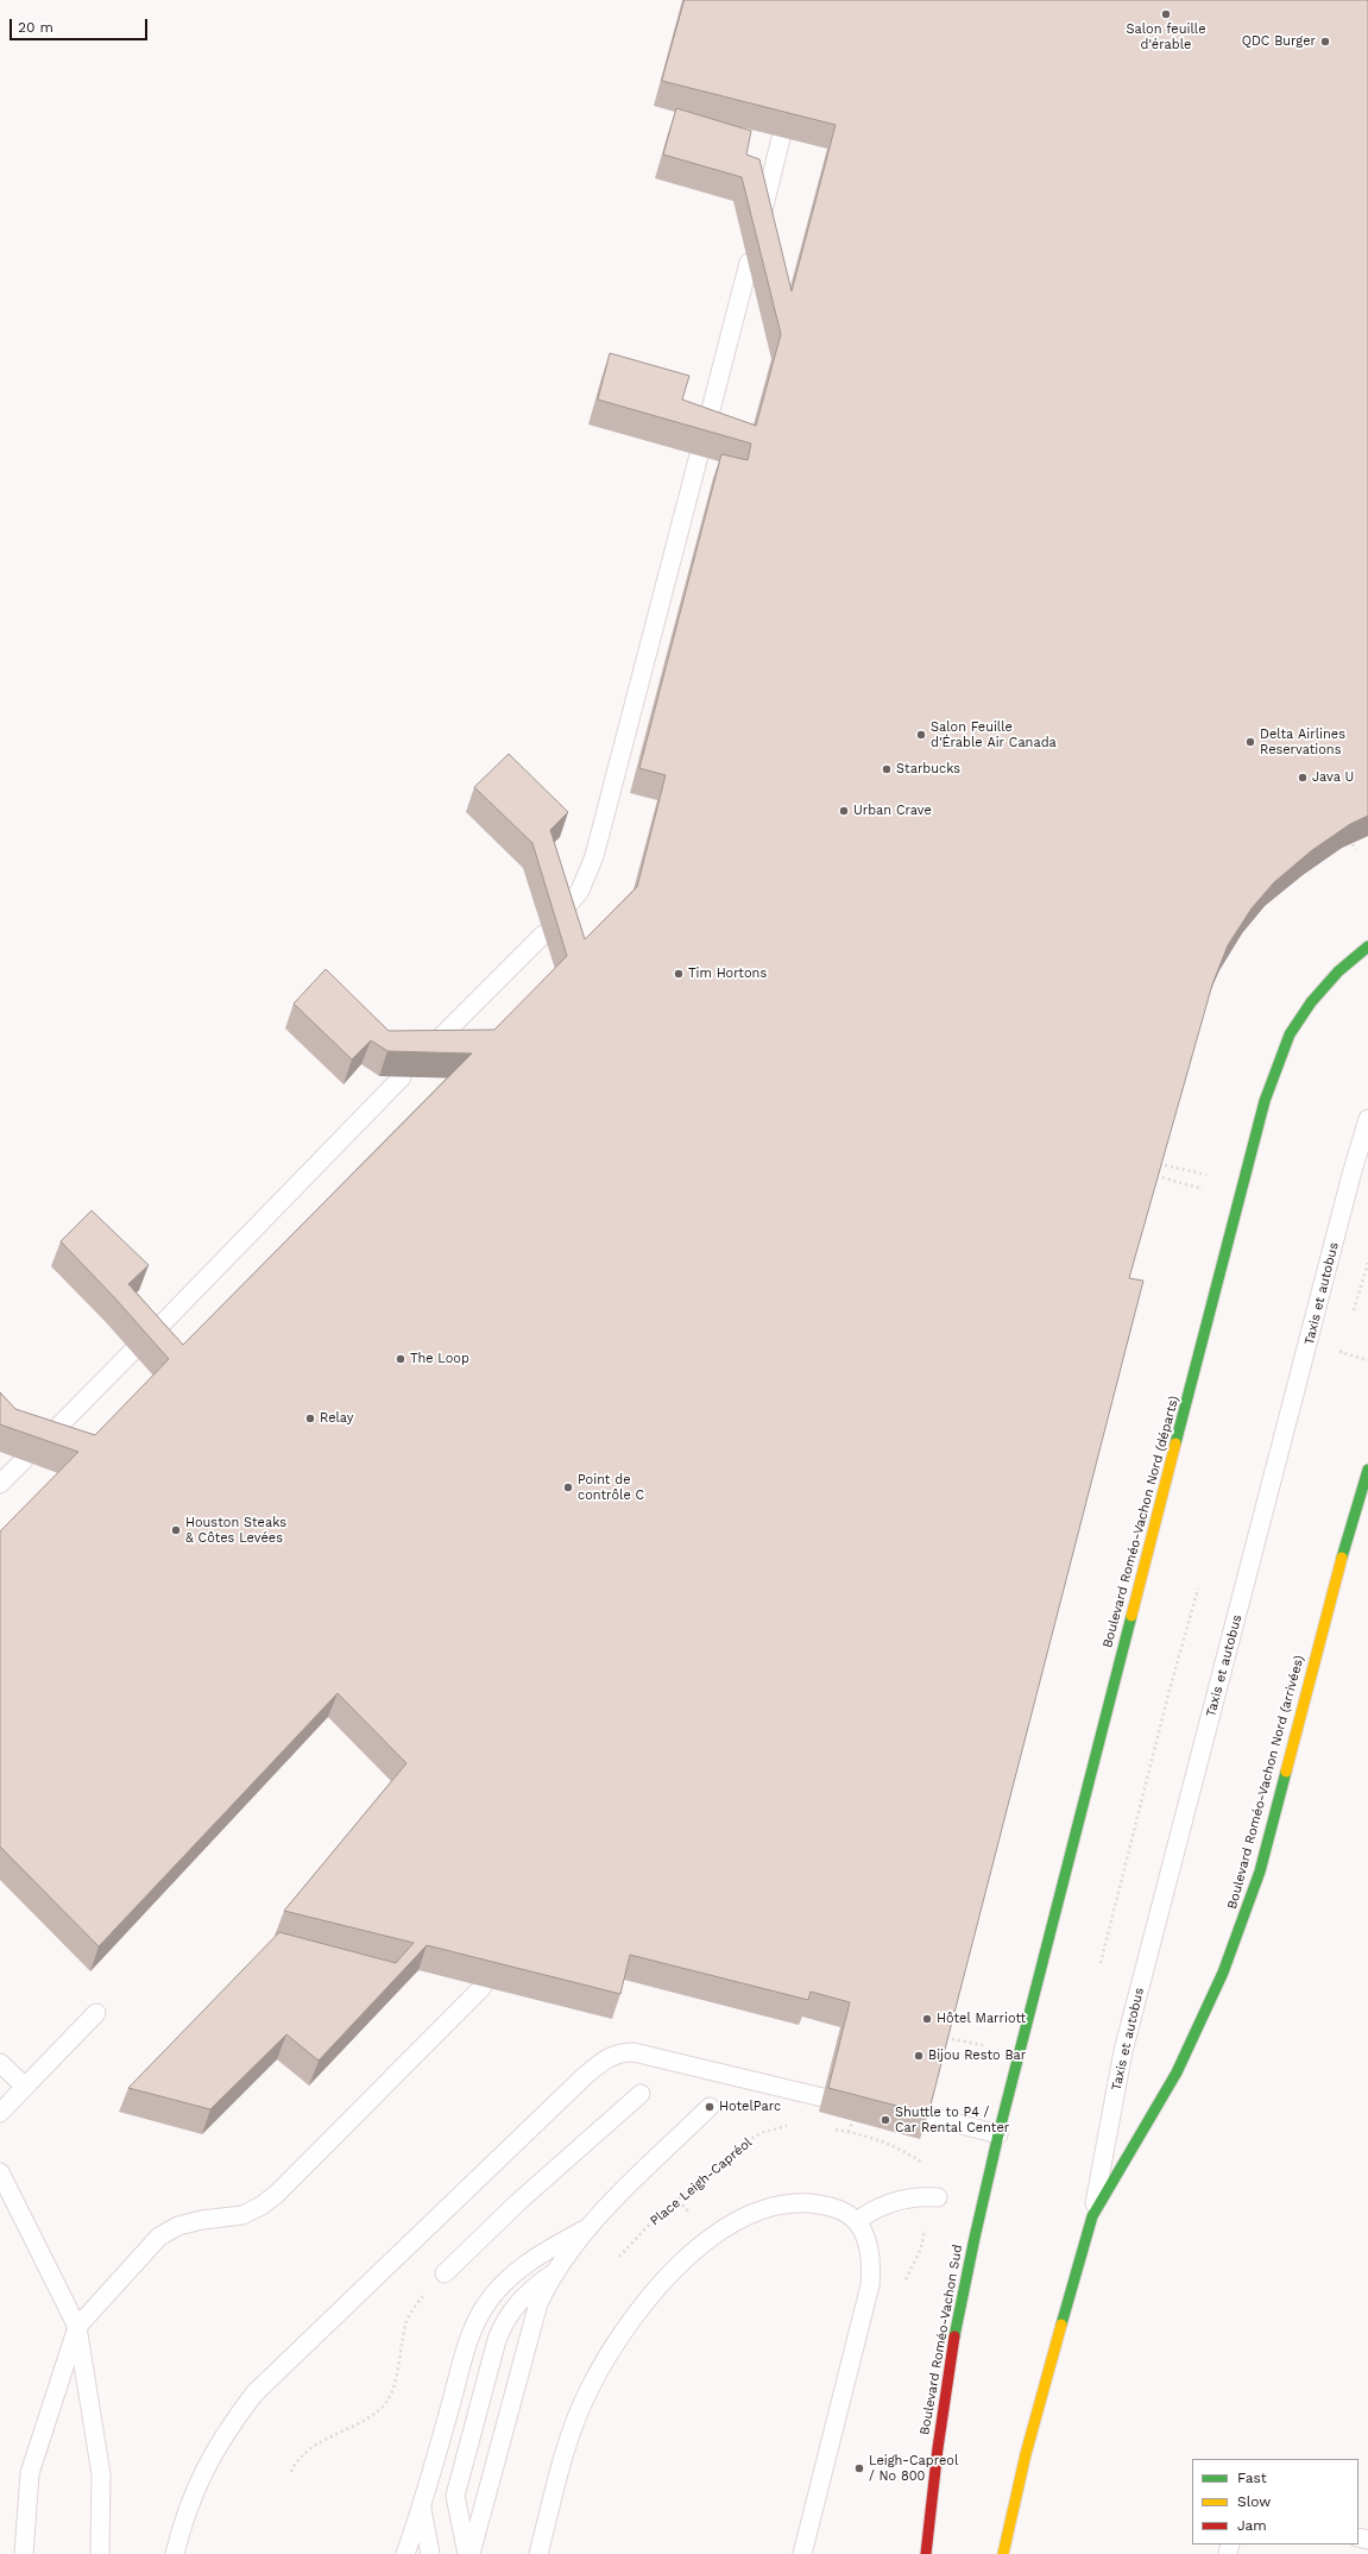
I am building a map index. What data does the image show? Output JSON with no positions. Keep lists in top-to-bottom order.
{
  "streets": {
    "street": ["Boulevard Roméo-Vachon Nord (départs)", "Boulevard Roméo-Vachon Nord (arrivées)", "Boulevard Roméo-Vachon Sud"],
    "lane": ["Taxis et autobus"],
    "path": ["Place Leigh-Capréol"]
  },
  "crossings": [
    ["Taxis et autobus", "Boulevard Roméo-Vachon Nord (arrivées)"],
    ["Boulevard Roméo-Vachon Nord (départs)", "Boulevard Roméo-Vachon Sud"]
  ],
  "places": [
    "Salon feuille d'érable",
    "QDC Burger",
    "Salon Feuille d'Érable Air Canada",
    "Delta Airlines Reservations",
    "Starbucks",
    "Java U",
    "Urban Crave",
    "Tim Hortons",
    "The Loop",
    "Relay",
    "Point de contrôle C",
    "Houston Steaks & Côtes Levées",
    "Hôtel Marriott",
    "Bijou Resto Bar",
    "HotelParc",
    "Shuttle to P4 / Car Rental Center",
    "Leigh-Capreol / No 800"
  ],
  "legend": ["Fast", "Slow", "Jam"],
  "scale_bar": "20 m"
}
